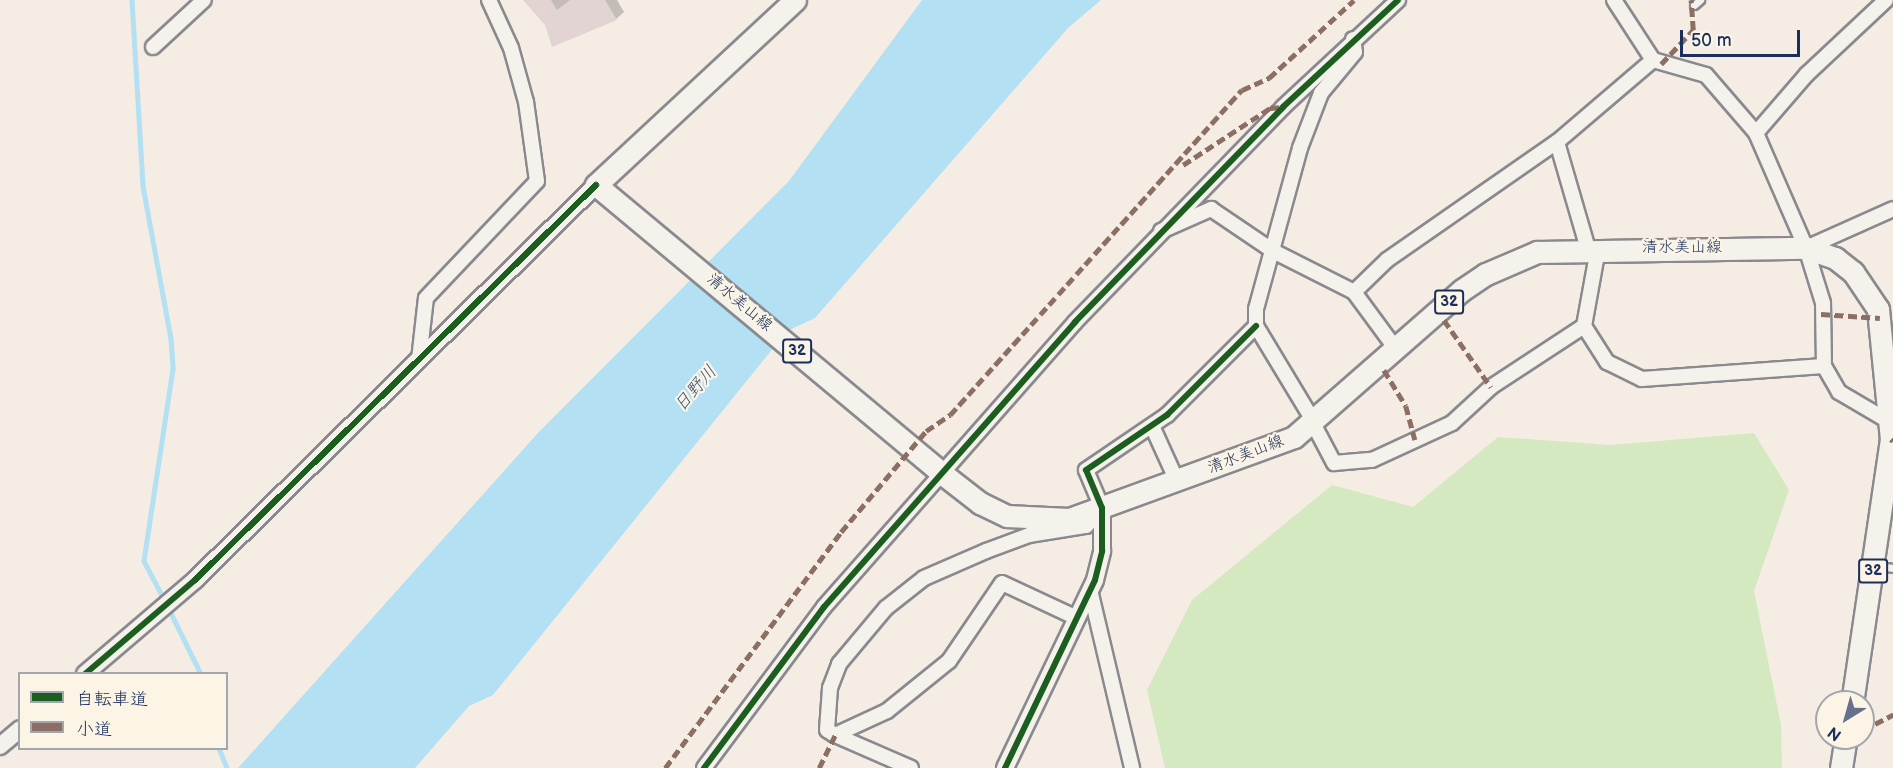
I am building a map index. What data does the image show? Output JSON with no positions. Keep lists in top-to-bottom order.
{
  "streets": {
    "main road": ["清水美山線", "32"]
  },
  "water": ["日野川"],
  "legend": ["自転車道", "小道"],
  "scale_bar": "50 m",
  "north": "bottom left"
}
